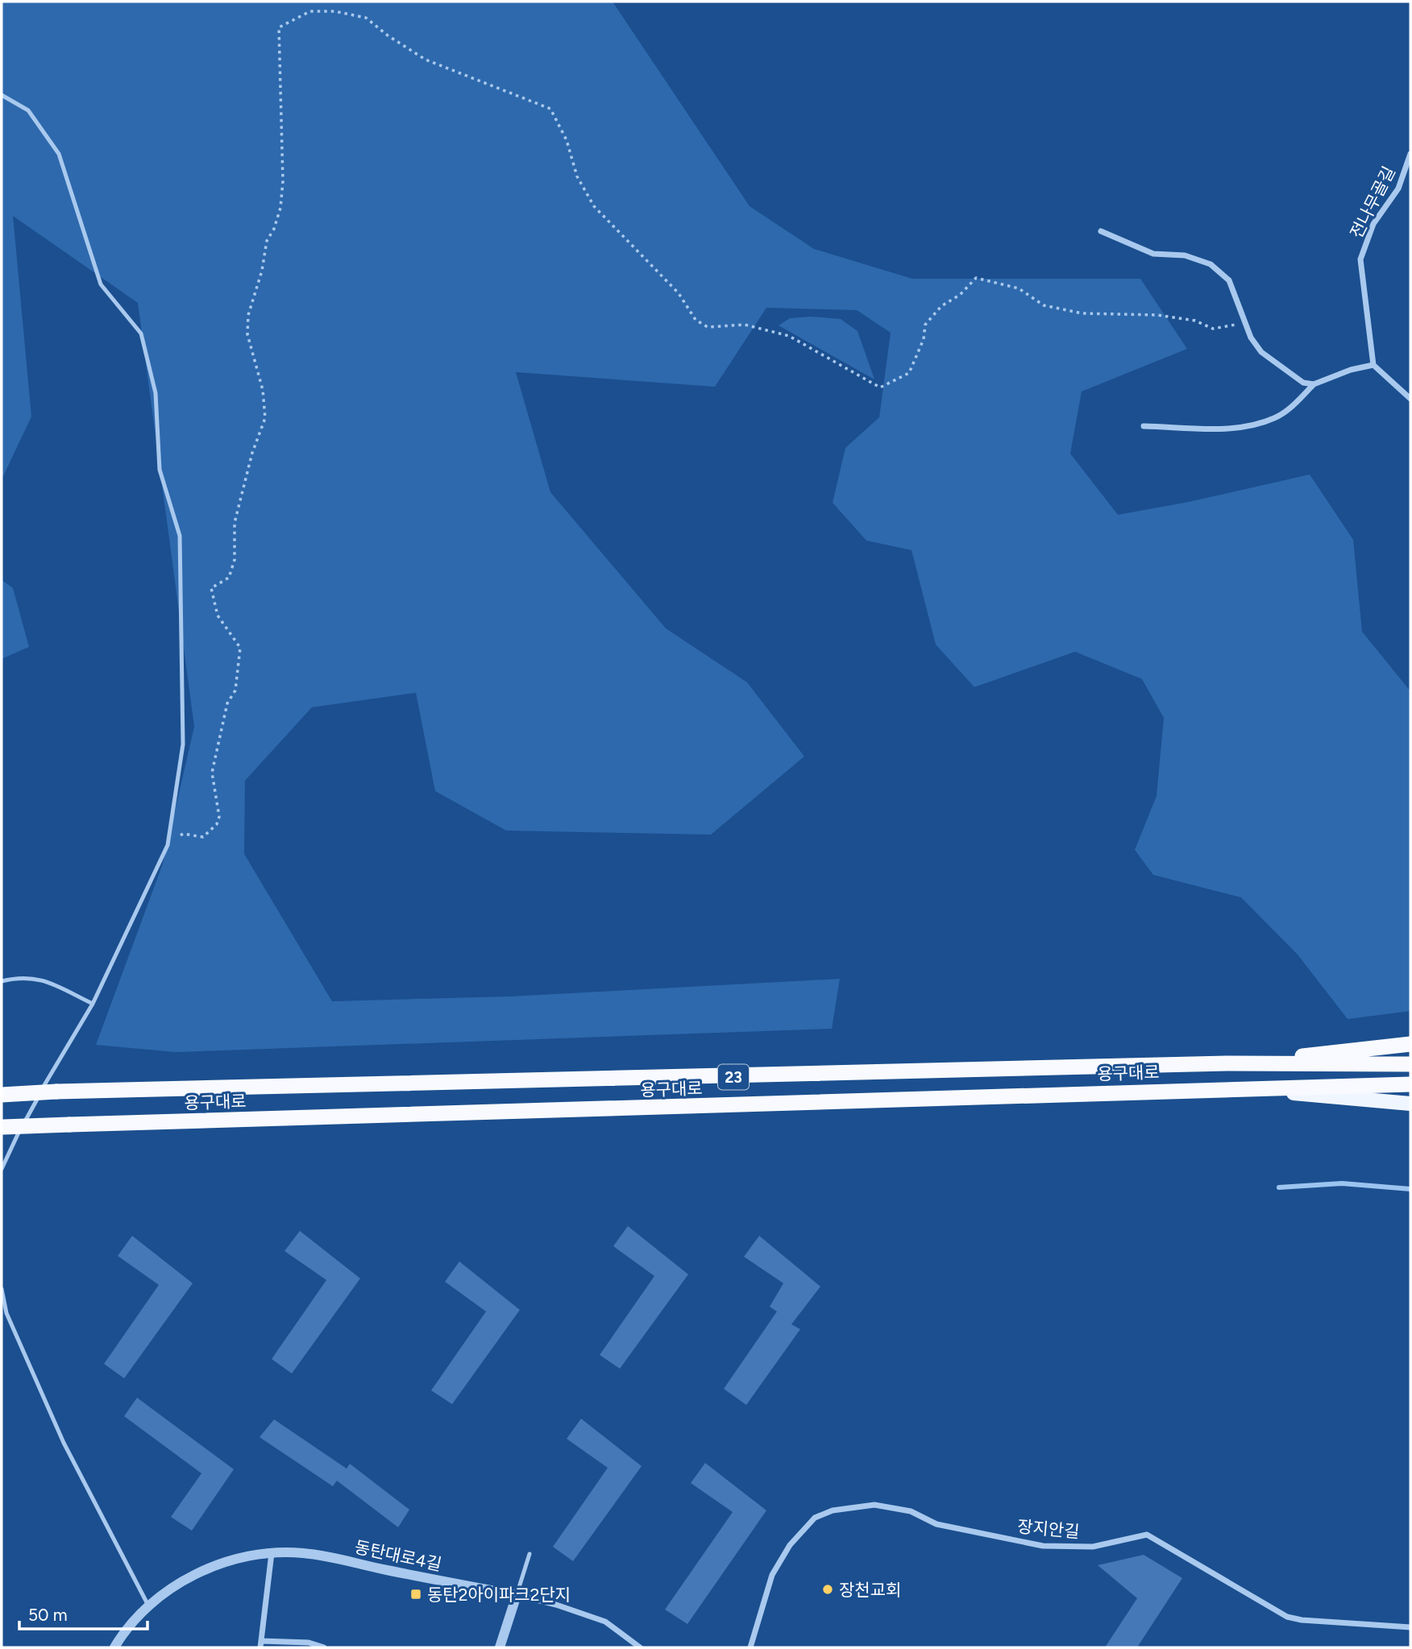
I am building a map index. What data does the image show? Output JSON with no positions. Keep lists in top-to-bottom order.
{
  "streets": {
    "highway": ["용구대로", "23"],
    "street": ["전나무골길", "장지안길", "동탄대로4길"]
  },
  "places": {
    "other": ["장천교회"],
    "transit": ["동탄2아이파크2단지"]
  },
  "scale_bar": "50 m"
}
